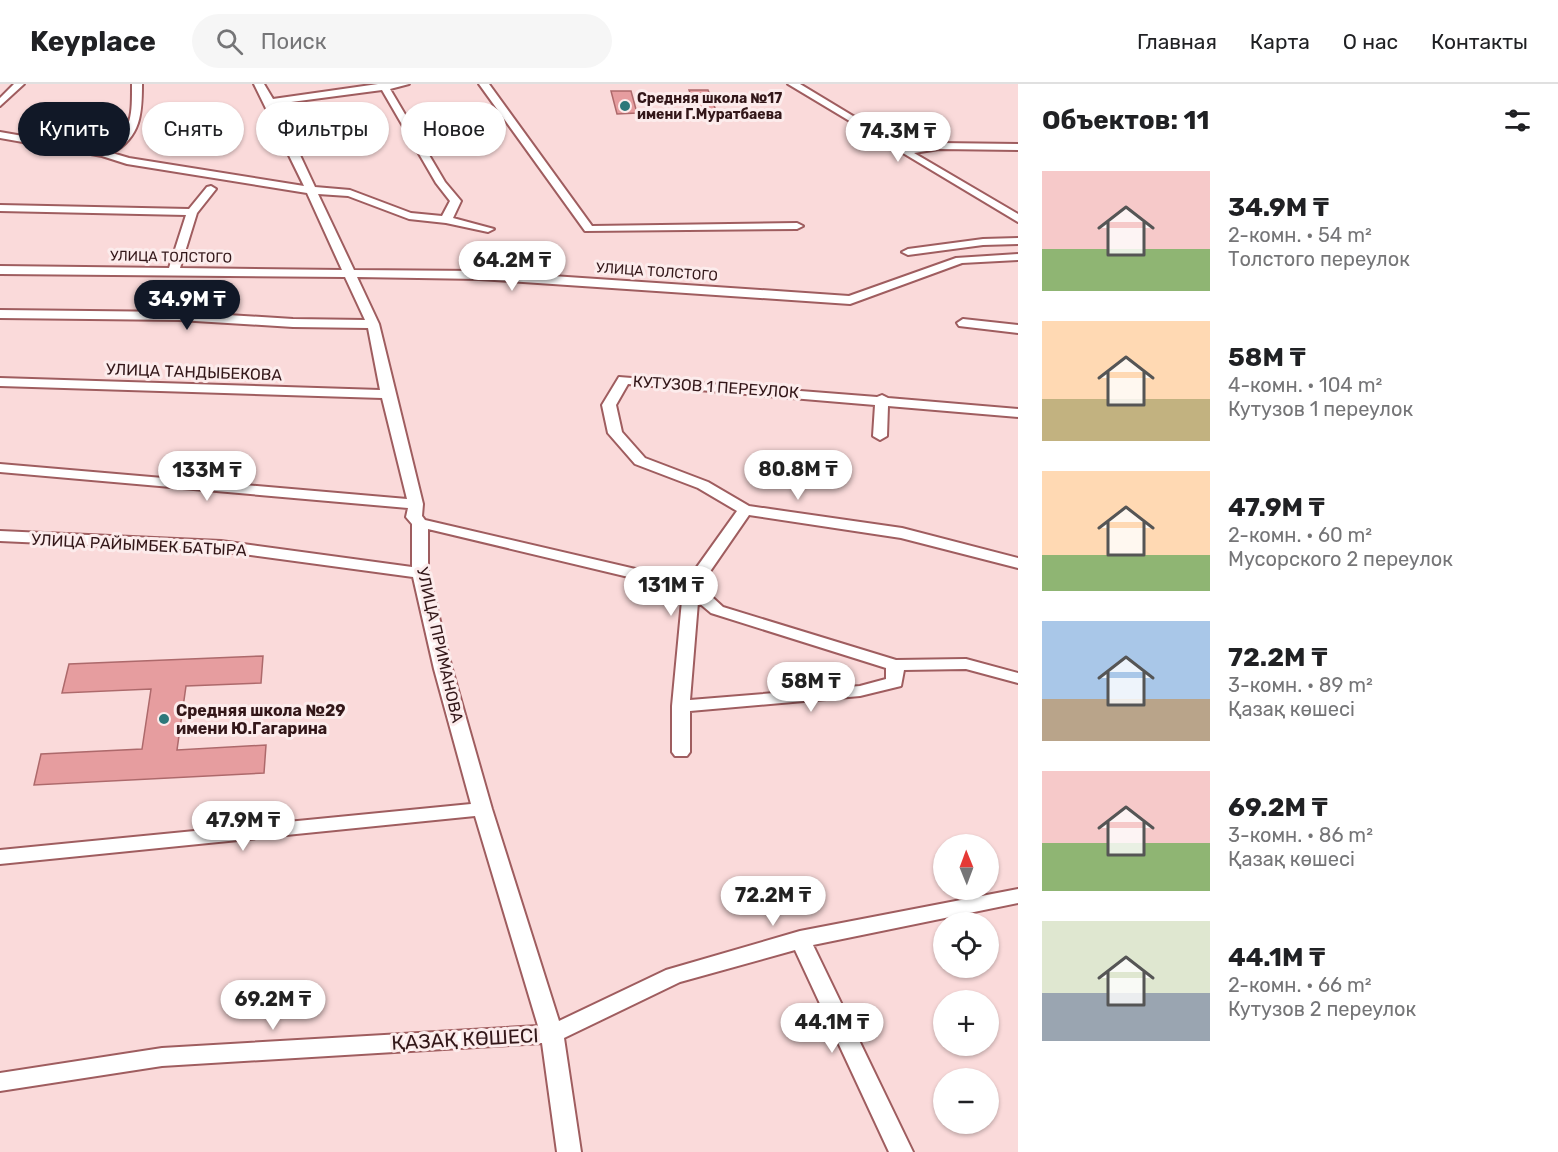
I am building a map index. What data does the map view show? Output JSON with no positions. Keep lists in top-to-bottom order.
{
  "streets": {
    "street": [
      "УЛИЦА ТОЛСТОГО",
      "УЛИЦА ТАНДЫБЕКОВА",
      "КУТУЗОВ 1 ПЕРЕУЛОК",
      "УЛИЦА РАЙЫМБЕК БАТЫРА",
      "УЛИЦА ПРИМАНОВА",
      "ҚАЗАҚ КӨШЕСІ"
    ]
  },
  "crossings": [
    ["УЛИЦА ТОЛСТОГО", "УЛИЦА ПРИМАНОВА"],
    ["УЛИЦА ТАНДЫБЕКОВА", "УЛИЦА ПРИМАНОВА"],
    ["УЛИЦА РАЙЫМБЕК БАТЫРА", "УЛИЦА ПРИМАНОВА"],
    ["УЛИЦА ПРИМАНОВА", "ҚАЗАҚ КӨШЕСІ"]
  ],
  "places": ["Средняя школа №17 имени Г.Муратбаева", "Средняя школа №29 имени Ю.Гагарина"],
  "north": "top",
  "page": {
    "header": "Keyplace",
    "search": "Поиск",
    "nav": [
      "Главная",
      "Карта",
      "О нас",
      "Контакты"
    ],
    "heading": "Объектов: 11",
    "chip": [
      "Купить",
      "Снять",
      "Фильтры",
      "Новое"
    ],
    "price": [
      "74.3M ₸",
      "64.2M ₸",
      "34.9M ₸",
      "80.8M ₸",
      "133M ₸",
      "131M ₸",
      "58M ₸",
      "47.9M ₸",
      "72.2M ₸",
      "69.2M ₸",
      "44.1M ₸"
    ],
    "list": [
      {
        "name": "34.9M ₸",
        "note": "2-комн. · 54 m² · Толстого переулок"
      },
      {
        "name": "58M ₸",
        "note": "4-комн. · 104 m² · Кутузов 1 переулок"
      },
      {
        "name": "47.9M ₸",
        "note": "2-комн. · 60 m² · Мусорского 2 переулок"
      },
      {
        "name": "72.2M ₸",
        "note": "3-комн. · 89 m² · Қазақ көшесі"
      },
      {
        "name": "69.2M ₸",
        "note": "3-комн. · 86 m² · Қазақ көшесі"
      },
      {
        "name": "44.1M ₸",
        "note": "2-комн. · 66 m² · Кутузов 2 переулок"
      }
    ],
    "map_buttons": ["+", "−"]
  }
}
